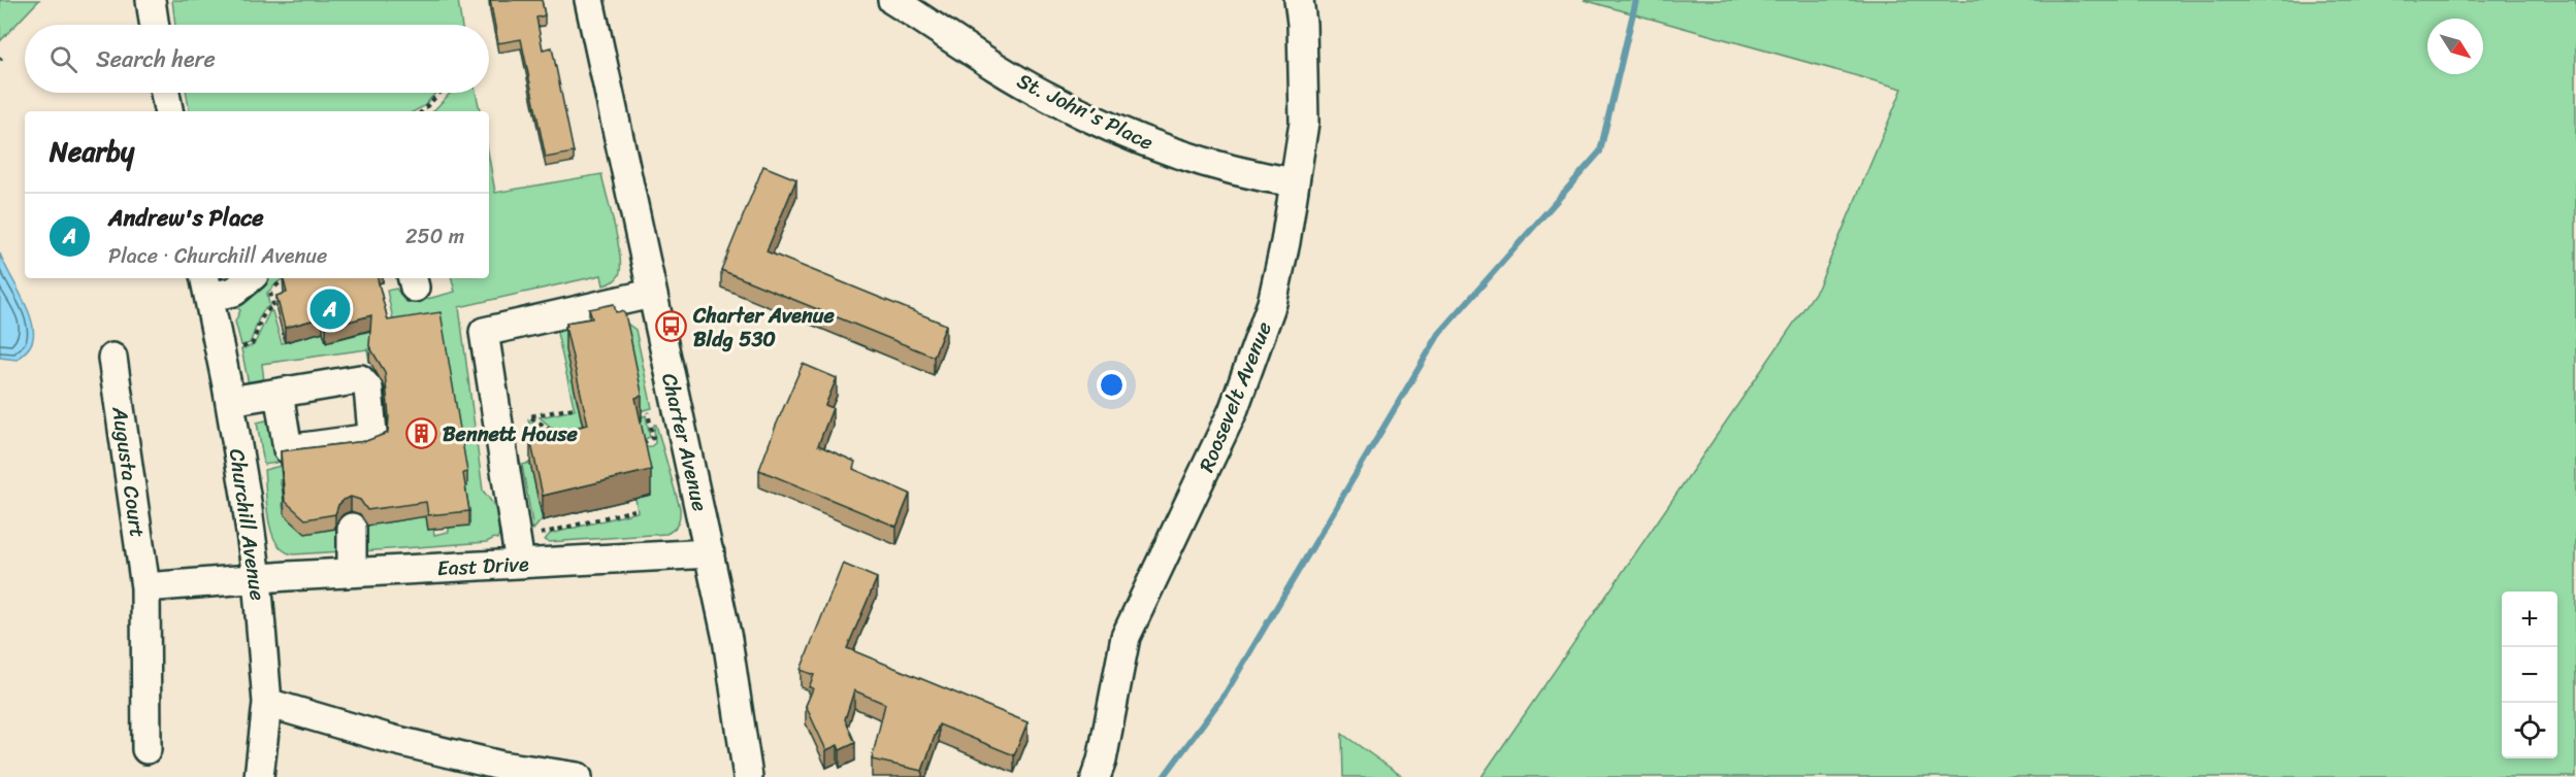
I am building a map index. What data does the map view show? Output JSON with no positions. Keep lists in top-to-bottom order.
{
  "streets": {
    "street": [
      "St. John's Place",
      "Roosevelt Avenue",
      "Charter Avenue",
      "Augusta Court",
      "Churchill Avenue",
      "East Drive"
    ]
  },
  "crossings": [
    ["St. John's Place", "Roosevelt Avenue"],
    ["Charter Avenue", "East Drive"],
    ["Churchill Avenue", "East Drive"]
  ],
  "places": {
    "bus stop": ["Charter Avenue Bldg 530"],
    "building": ["Bennett House"]
  },
  "north": "bottom right",
  "page": {
    "search": "Search here",
    "heading": "Nearby",
    "list": [
      {
        "mark": "A",
        "name": "Andrew's Place",
        "note": "Place · Churchill Avenue",
        "value": "250 m"
      }
    ],
    "pins": "A",
    "map_buttons": ["+", "−"]
  }
}
